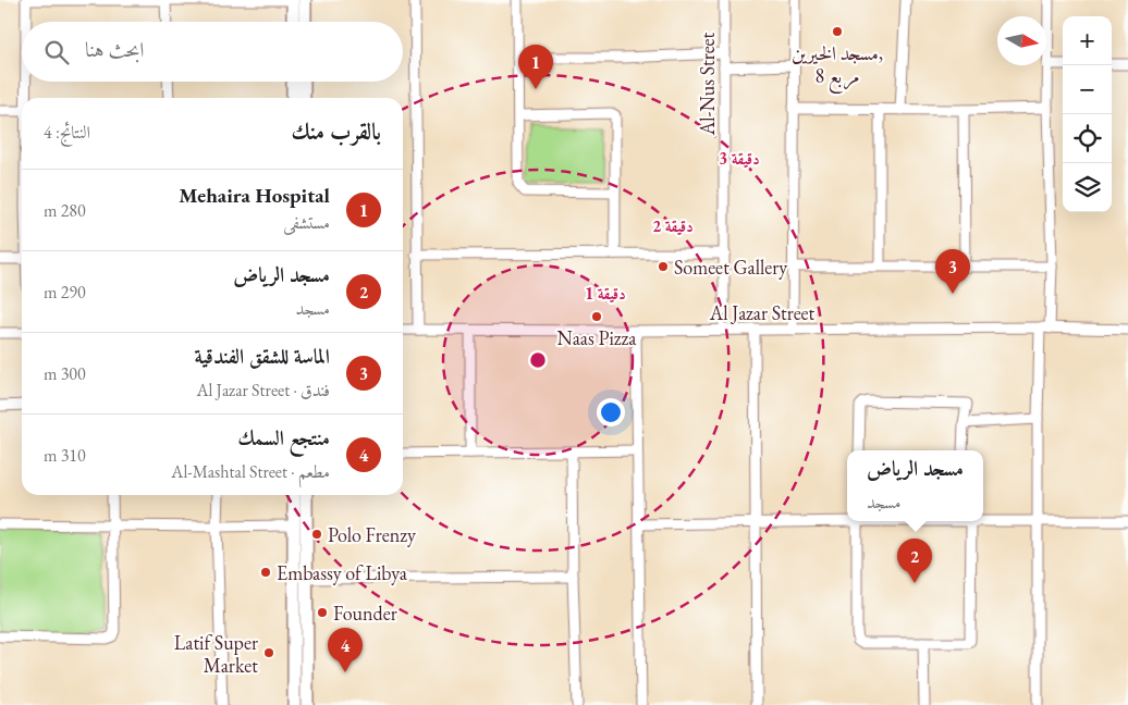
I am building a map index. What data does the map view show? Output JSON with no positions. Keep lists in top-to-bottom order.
{
  "streets": {
    "street": ["Al-Nus Street", "Al Jazar Street"]
  },
  "crossings": [
    ["Al-Nus Street", "Al Jazar Street"]
  ],
  "places": [
    "مسجد الخيرين, مربع 8",
    "Someet Gallery",
    "Naas Pizza",
    "Polo Frenzy",
    "Embassy of Libya",
    "Founder",
    "Latif Super Market"
  ],
  "north": "right",
  "page": {
    "map_buttons": ["+", "−"],
    "search": "ابحث هنا",
    "pins": [
      "1",
      "3",
      "2",
      "4"
    ],
    "heading": ["بالقرب منك", "النتائج: 4"],
    "list": [
      {
        "mark": "1",
        "name": "Mehaira Hospital",
        "note": "مستشفى",
        "value": "280 m"
      },
      {
        "mark": "2",
        "name": "مسجد الرياض",
        "note": "مسجد",
        "value": "290 m"
      },
      {
        "mark": "3",
        "name": "الماسة للشقق الفندقية",
        "note": "فندق · Al Jazar Street",
        "value": "300 m"
      },
      {
        "mark": "4",
        "name": "منتجع السمك",
        "note": "مطعم · Al-Mashtal Street",
        "value": "310 m"
      }
    ],
    "popup": ["مسجد الرياض", "مسجد"]
  },
  "rings": ["3 دقيقة", "2 دقيقة", "1 دقيقة"]
}
